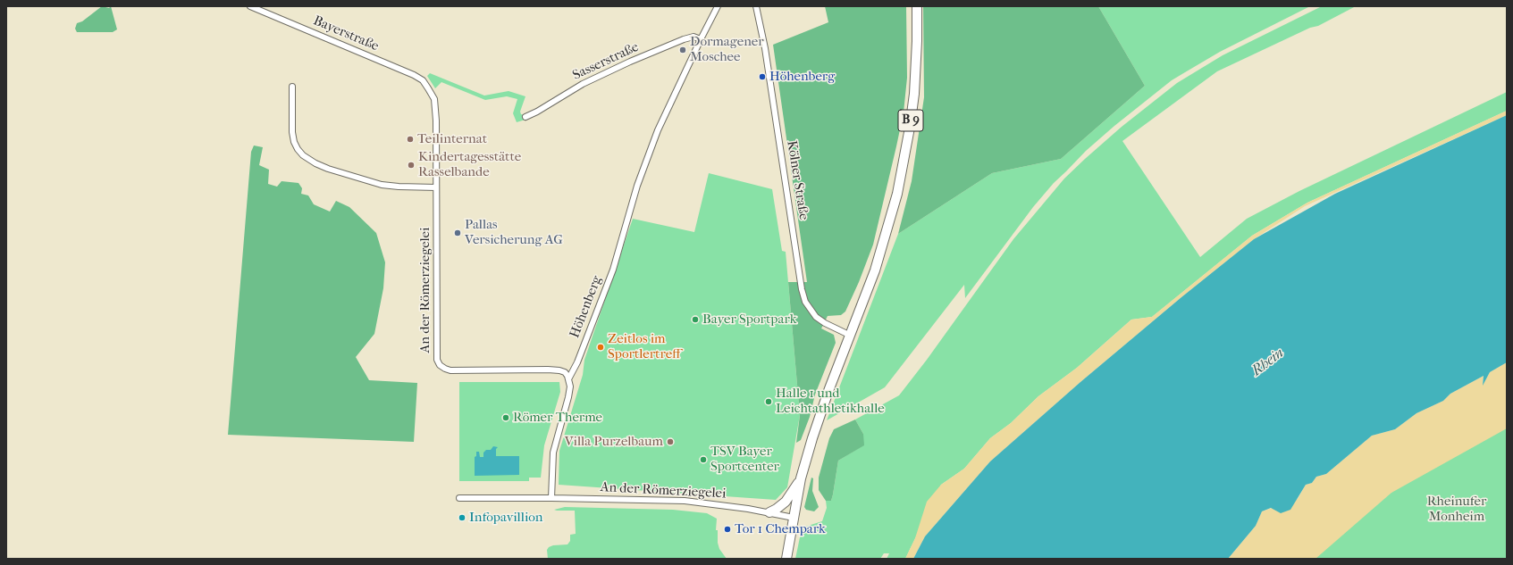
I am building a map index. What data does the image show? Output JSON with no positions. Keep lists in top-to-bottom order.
{
  "streets": {
    "main road": ["B 9"],
    "street": [
      "Bayerstraße",
      "Sasserstraße",
      "Kölner Straße",
      "An der Römerziegelei",
      "Höhenberg"
    ]
  },
  "crossings": [
    ["Bayerstraße", "An der Römerziegelei"],
    ["Sasserstraße", "Höhenberg"],
    ["B 9", "Kölner Straße"],
    ["B 9", "An der Römerziegelei"],
    ["An der Römerziegelei", "Höhenberg"]
  ],
  "water": ["Rhein"],
  "parks": ["Rheinufer Monheim"],
  "places": [
    "Dormagener Moschee",
    "Höhenberg",
    "Teilinternat",
    "Kindertagesstätte Rasselbande",
    "Pallas Versicherung AG",
    "Bayer Sportpark",
    "Zeitlos im Sportlertreff",
    "Halle 1 und Leichtathletikhalle",
    "Römer Therme",
    "Villa Purzelbaum",
    "TSV Bayer Sportcenter",
    "Infopavillion",
    "Tor 1 Chempark"
  ]
}
